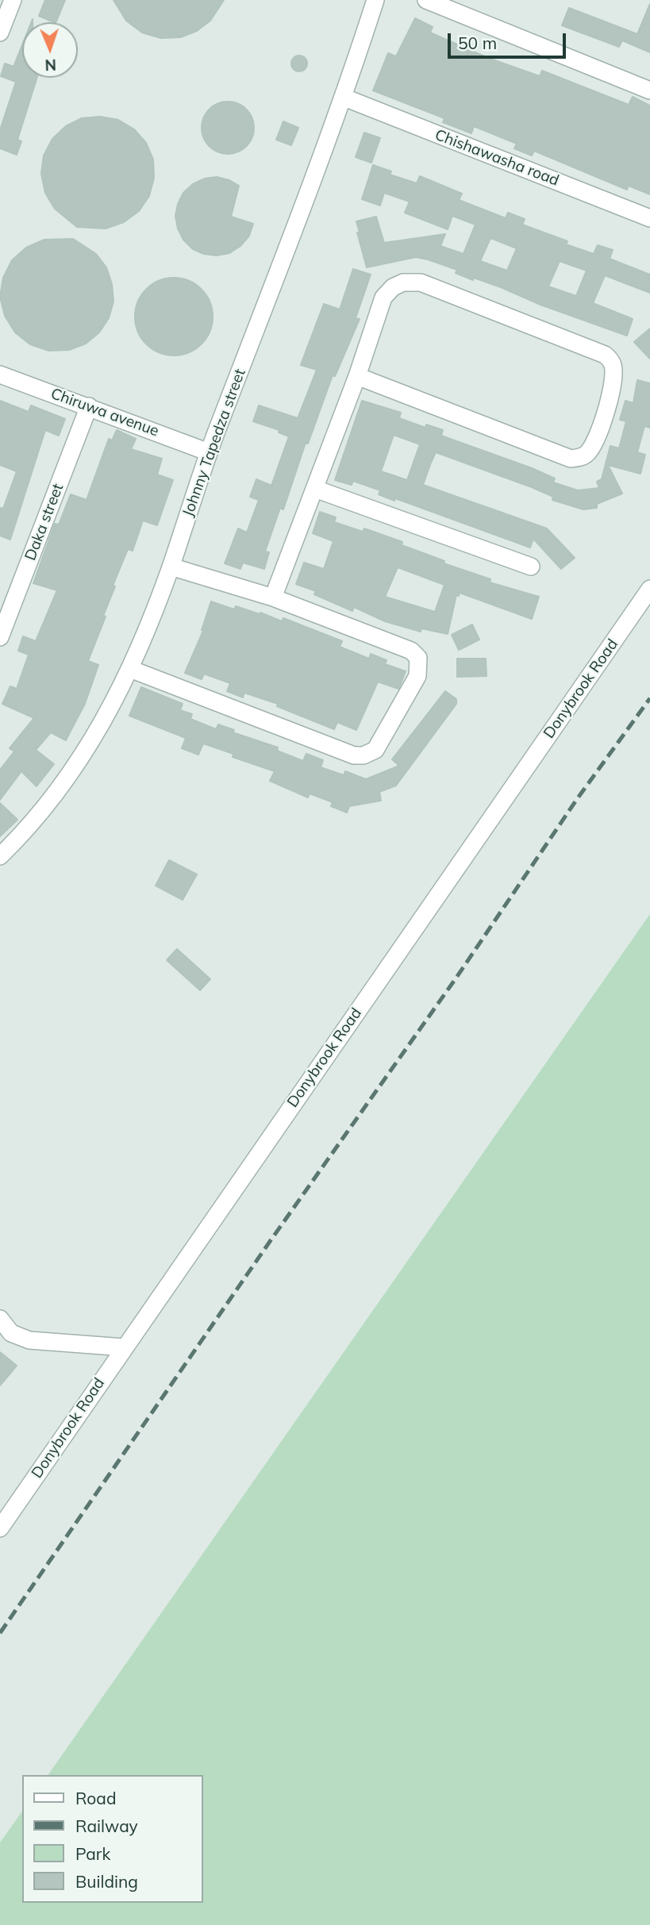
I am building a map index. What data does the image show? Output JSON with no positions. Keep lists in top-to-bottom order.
{
  "streets": {
    "street": [
      "Chishawasha road",
      "Chiruwa avenue",
      "Johnny Tapedza street",
      "Daka street",
      "Donybrook Road"
    ]
  },
  "crossings": [
    ["Chishawasha road", "Johnny Tapedza street"],
    ["Chiruwa avenue", "Johnny Tapedza street"],
    ["Chiruwa avenue", "Daka street"]
  ],
  "legend": [
    "Road",
    "Railway",
    "Park",
    "Building"
  ],
  "scale_bar": "50 m",
  "north": "bottom"
}
